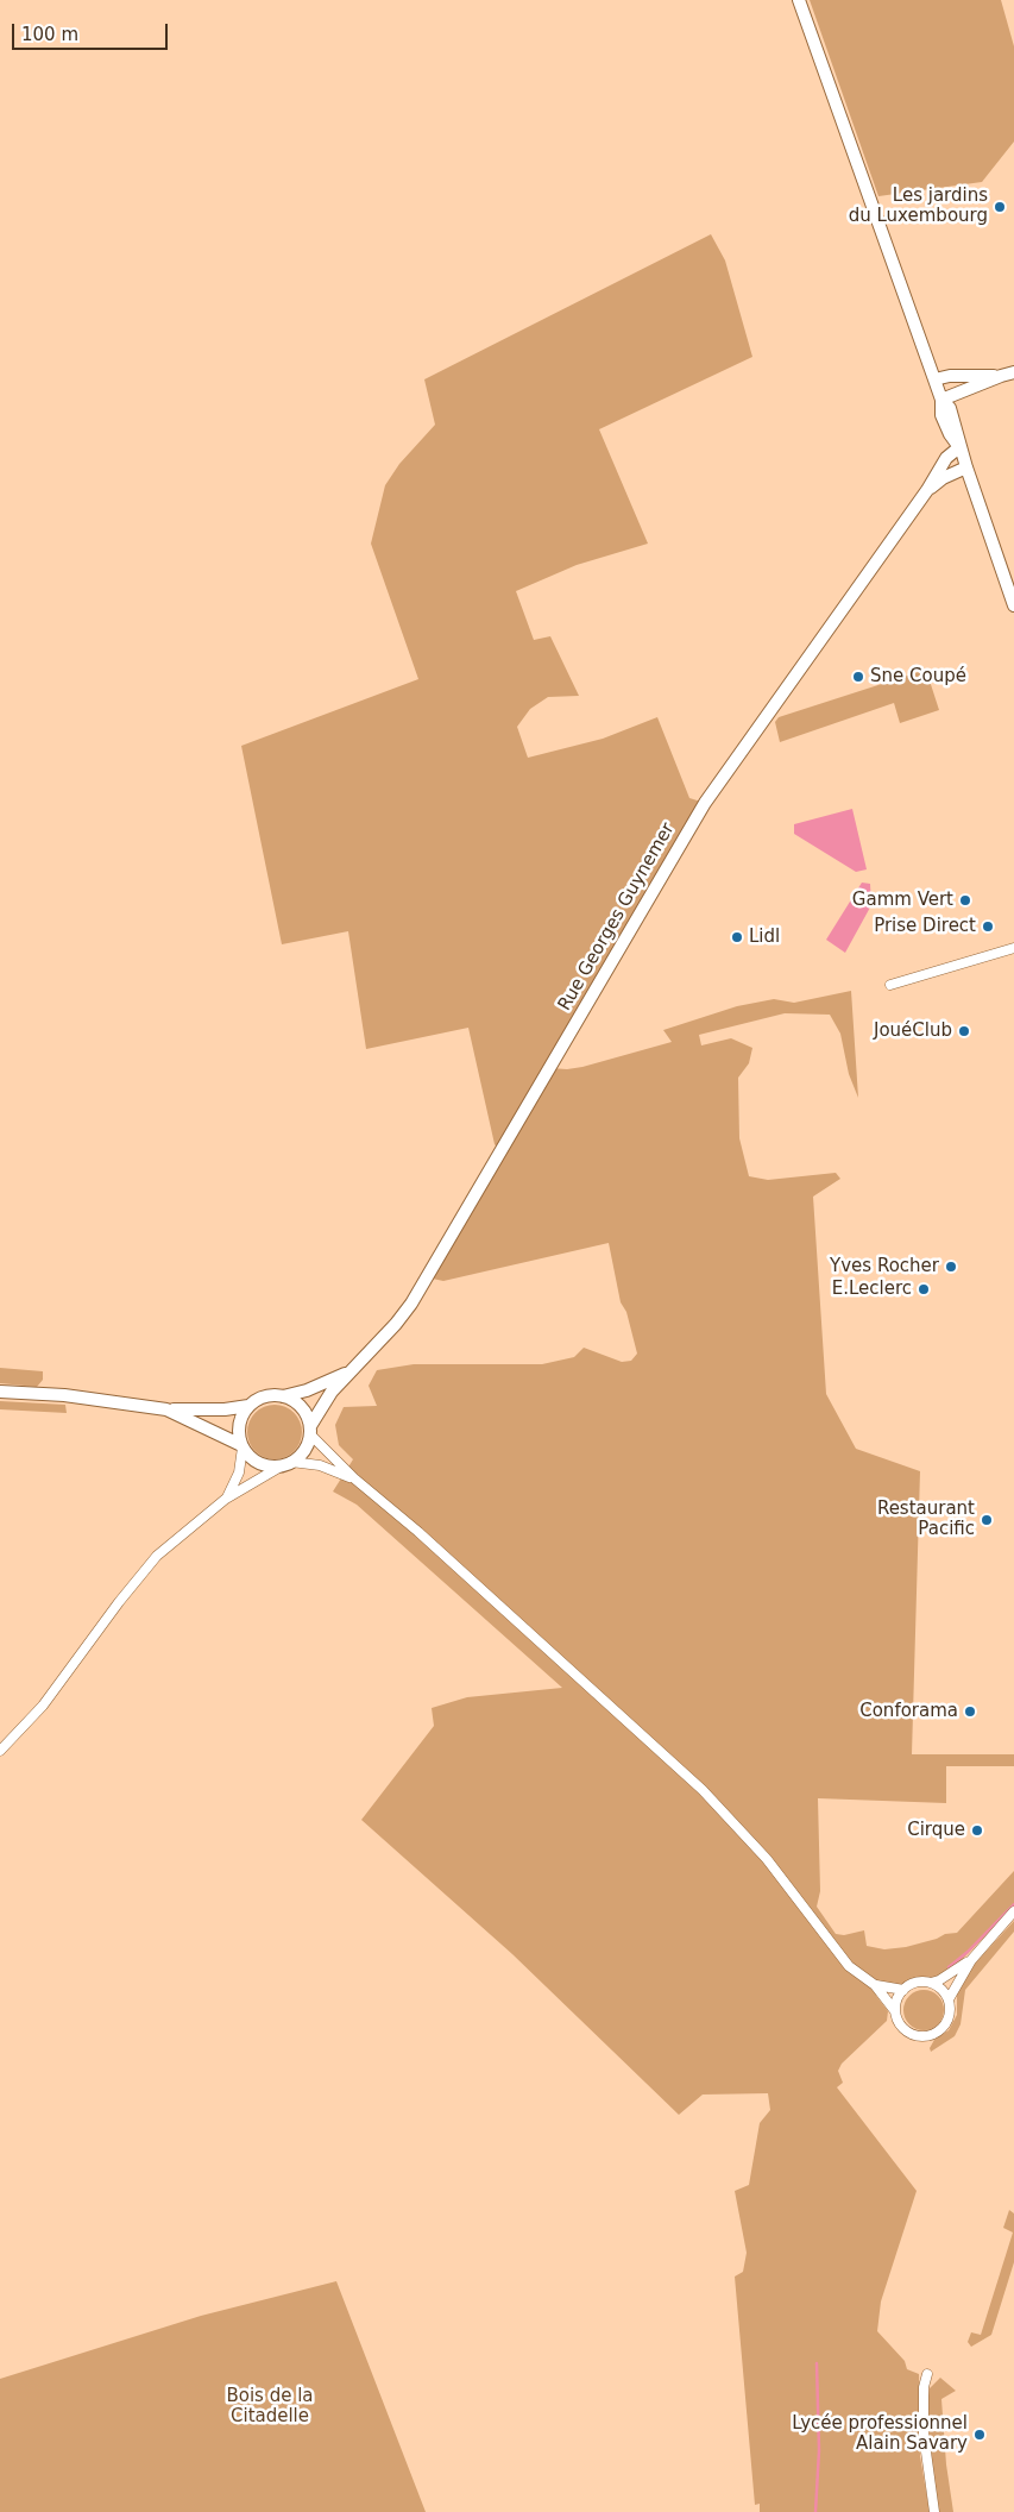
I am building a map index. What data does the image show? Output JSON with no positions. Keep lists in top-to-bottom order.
{
  "streets": {
    "street": ["Rue Georges Guynemer"]
  },
  "parks": ["Bois de la Citadelle"],
  "places": [
    "Les jardins du Luxembourg",
    "Sne Coupé",
    "Gamm Vert",
    "Prise Direct",
    "Lidl",
    "JouéClub",
    "Yves Rocher",
    "E.Leclerc",
    "Restaurant Pacific",
    "Conforama",
    "Cirque",
    "Lycée professionnel Alain Savary"
  ],
  "scale_bar": "100 m"
}
